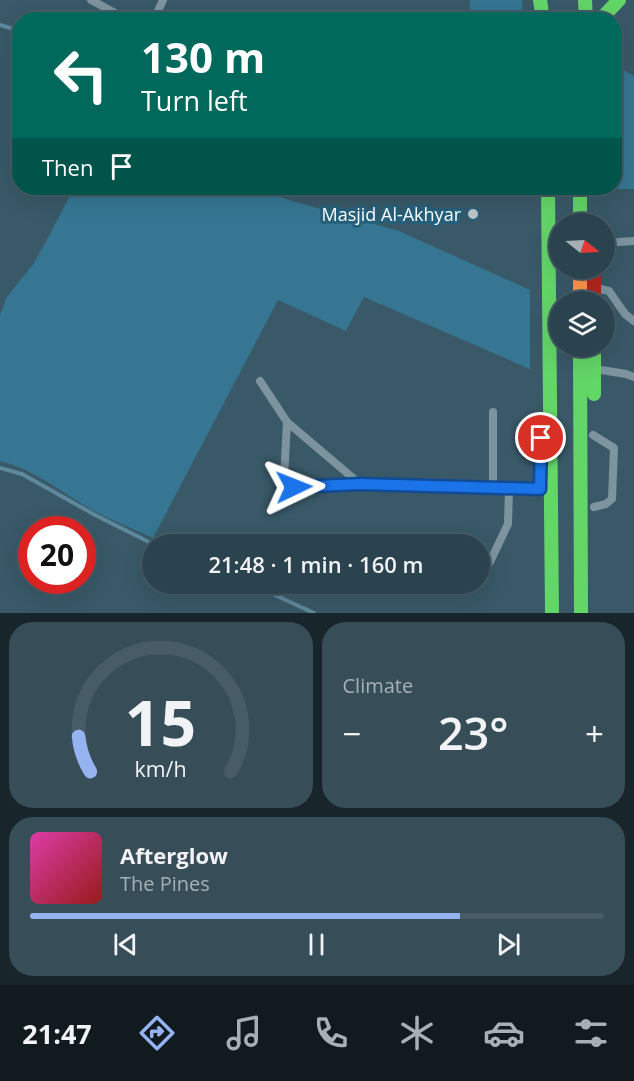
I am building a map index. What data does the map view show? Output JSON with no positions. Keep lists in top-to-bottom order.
{
  "places": ["Masjid Al-Akhyar"],
  "north": "right",
  "page": {
    "turn": ["130 m", "Turn left"],
    "then": "Then",
    "limit": "20",
    "trip": "21:48 · 1 min · 160 m",
    "tile": "Climate",
    "heat": ["−", "23°", "+"],
    "song": ["Afterglow", "The Pines"],
    "tabs": "21:47",
    "gauge": ["15", "km/h"]
  }
}
